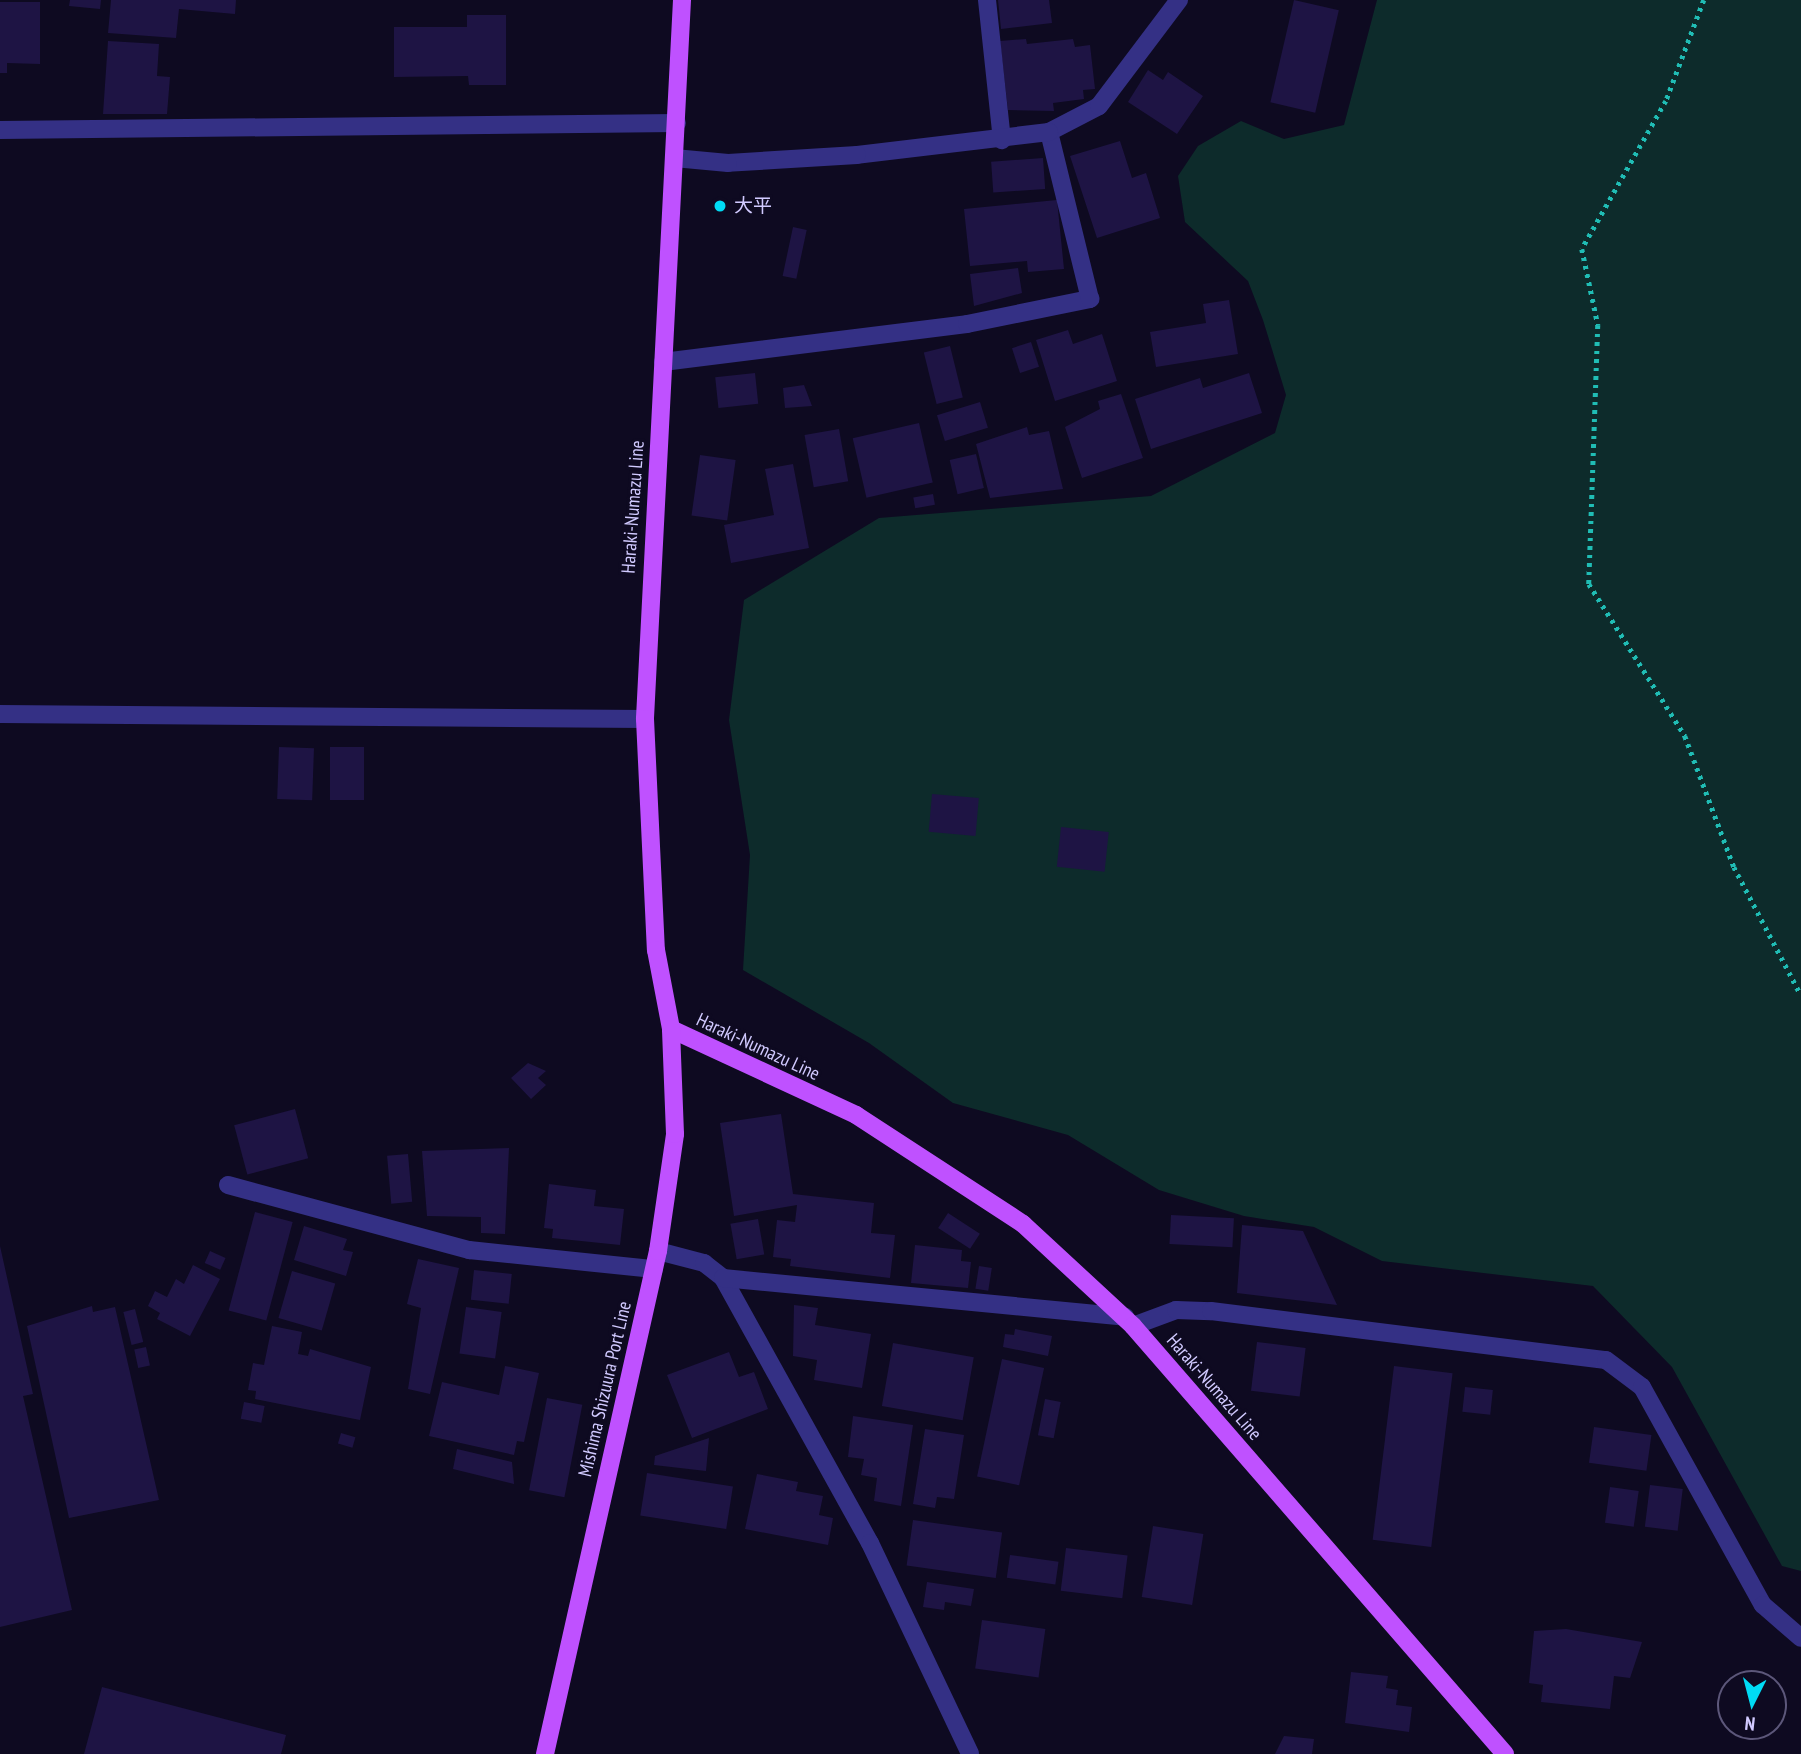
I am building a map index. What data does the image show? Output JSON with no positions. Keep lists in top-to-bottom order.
{
  "streets": {
    "main road": ["Haraki-Numazu Line", "Mishima Shizuura Port Line"]
  },
  "crossings": [
    ["Haraki-Numazu Line", "Mishima Shizuura Port Line"]
  ],
  "places": ["大平"],
  "north": "bottom"
}
